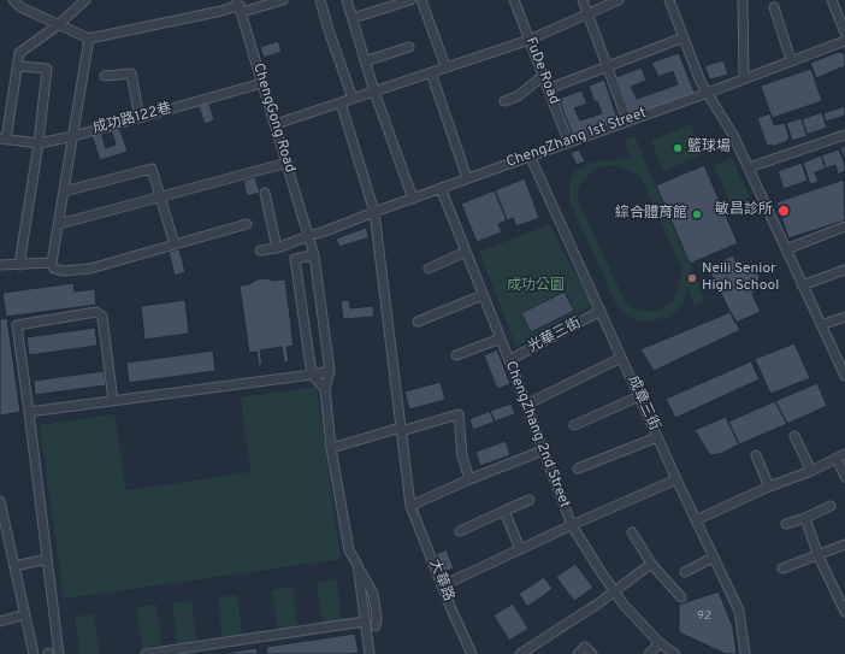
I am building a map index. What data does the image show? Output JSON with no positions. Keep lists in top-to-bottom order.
{
  "streets": {
    "street": [
      "FuDe Road",
      "ChengGong Road",
      "成功路122巷",
      "ChengZhang 1st Street",
      "光華三街",
      "成章三街",
      "ChengZhang 2nd Street",
      "大華路"
    ]
  },
  "crossings": [
    ["FuDe Road", "ChengZhang 1st Street"],
    ["ChengGong Road", "成功路122巷"],
    ["ChengGong Road", "ChengZhang 1st Street"],
    ["ChengZhang 1st Street", "成章三街"],
    ["ChengZhang 1st Street", "ChengZhang 2nd Street"],
    ["ChengZhang 1st Street", "大華路"],
    ["光華三街", "成章三街"],
    ["光華三街", "ChengZhang 2nd Street"]
  ],
  "parks": ["成功公園"],
  "places": [
    "籃球場",
    "敏昌診所",
    "綜合體育館",
    "Neili Senior High School"
  ],
  "house_numbers": ["92"]
}
